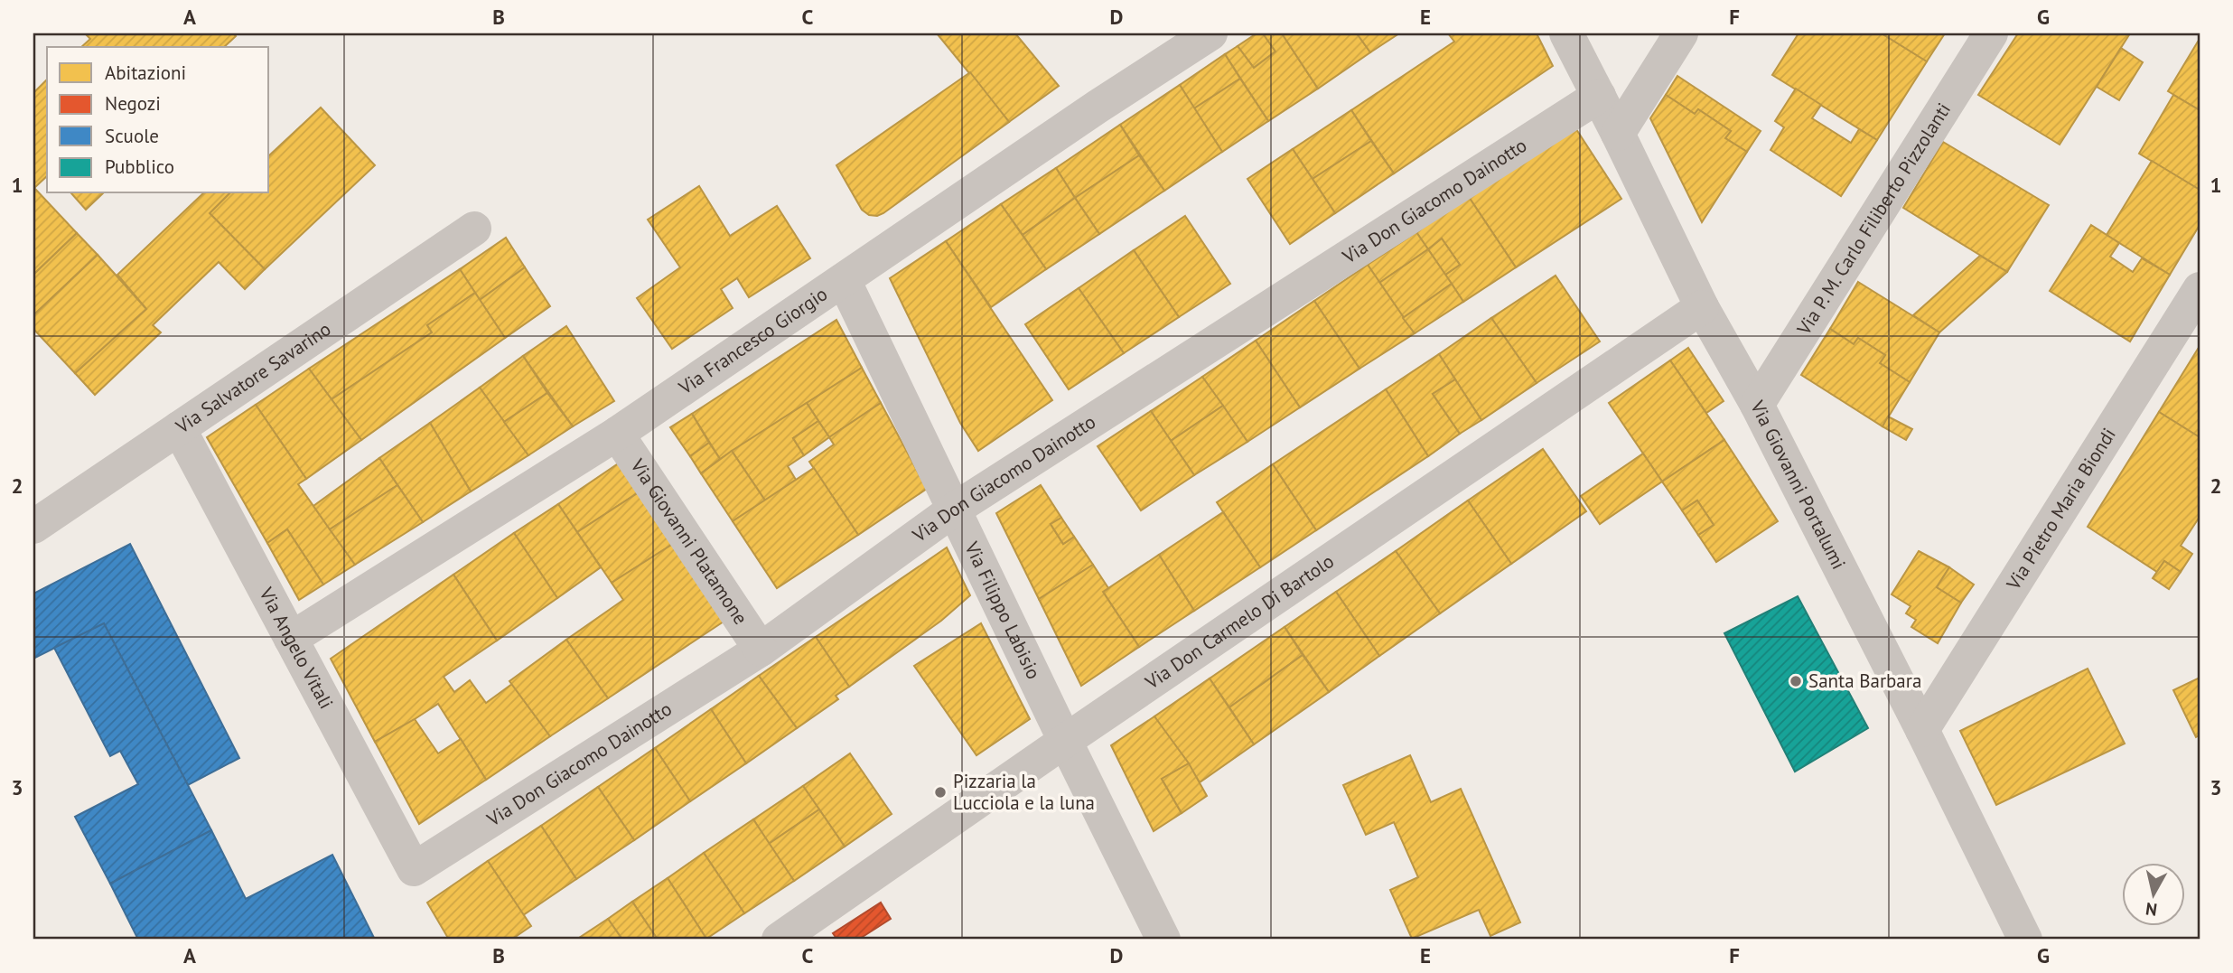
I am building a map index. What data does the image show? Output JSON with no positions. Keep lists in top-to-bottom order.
{
  "streets": {
    "street": [
      "Via Don Giacomo Dainotto",
      "Via P. M. Carlo Filiberto Pizzolanti",
      "Via Francesco Giorgio",
      "Via Salvatore Savarino",
      "Via Giovanni Portalumi",
      "Via Pietro Maria Biondi",
      "Via Giovanni Platamone",
      "Via Filippo Labisio",
      "Via Don Carmelo Di Bartolo",
      "Via Angelo Vitali"
    ]
  },
  "crossings": [
    ["Via Don Giacomo Dainotto", "Via Giovanni Portalumi"],
    ["Via Don Giacomo Dainotto", "Via Giovanni Platamone"],
    ["Via Don Giacomo Dainotto", "Via Filippo Labisio"],
    ["Via Don Giacomo Dainotto", "Via Angelo Vitali"],
    ["Via P. M. Carlo Filiberto Pizzolanti", "Via Giovanni Portalumi"],
    ["Via Francesco Giorgio", "Via Giovanni Platamone"],
    ["Via Francesco Giorgio", "Via Filippo Labisio"],
    ["Via Francesco Giorgio", "Via Angelo Vitali"],
    ["Via Salvatore Savarino", "Via Angelo Vitali"],
    ["Via Giovanni Portalumi", "Via Pietro Maria Biondi"],
    ["Via Giovanni Portalumi", "Via Don Carmelo Di Bartolo"],
    ["Via Filippo Labisio", "Via Don Carmelo Di Bartolo"]
  ],
  "places": ["Santa Barbara", "Pizzaria la Lucciola e la luna"],
  "legend": [
    "Abitazioni",
    "Negozi",
    "Scuole",
    "Pubblico"
  ],
  "north": "bottom",
  "grid": {
    "columns": [
      "A",
      "B",
      "C",
      "D",
      "E",
      "F",
      "G"
    ],
    "rows": ["1", "2", "3"]
  }
}
